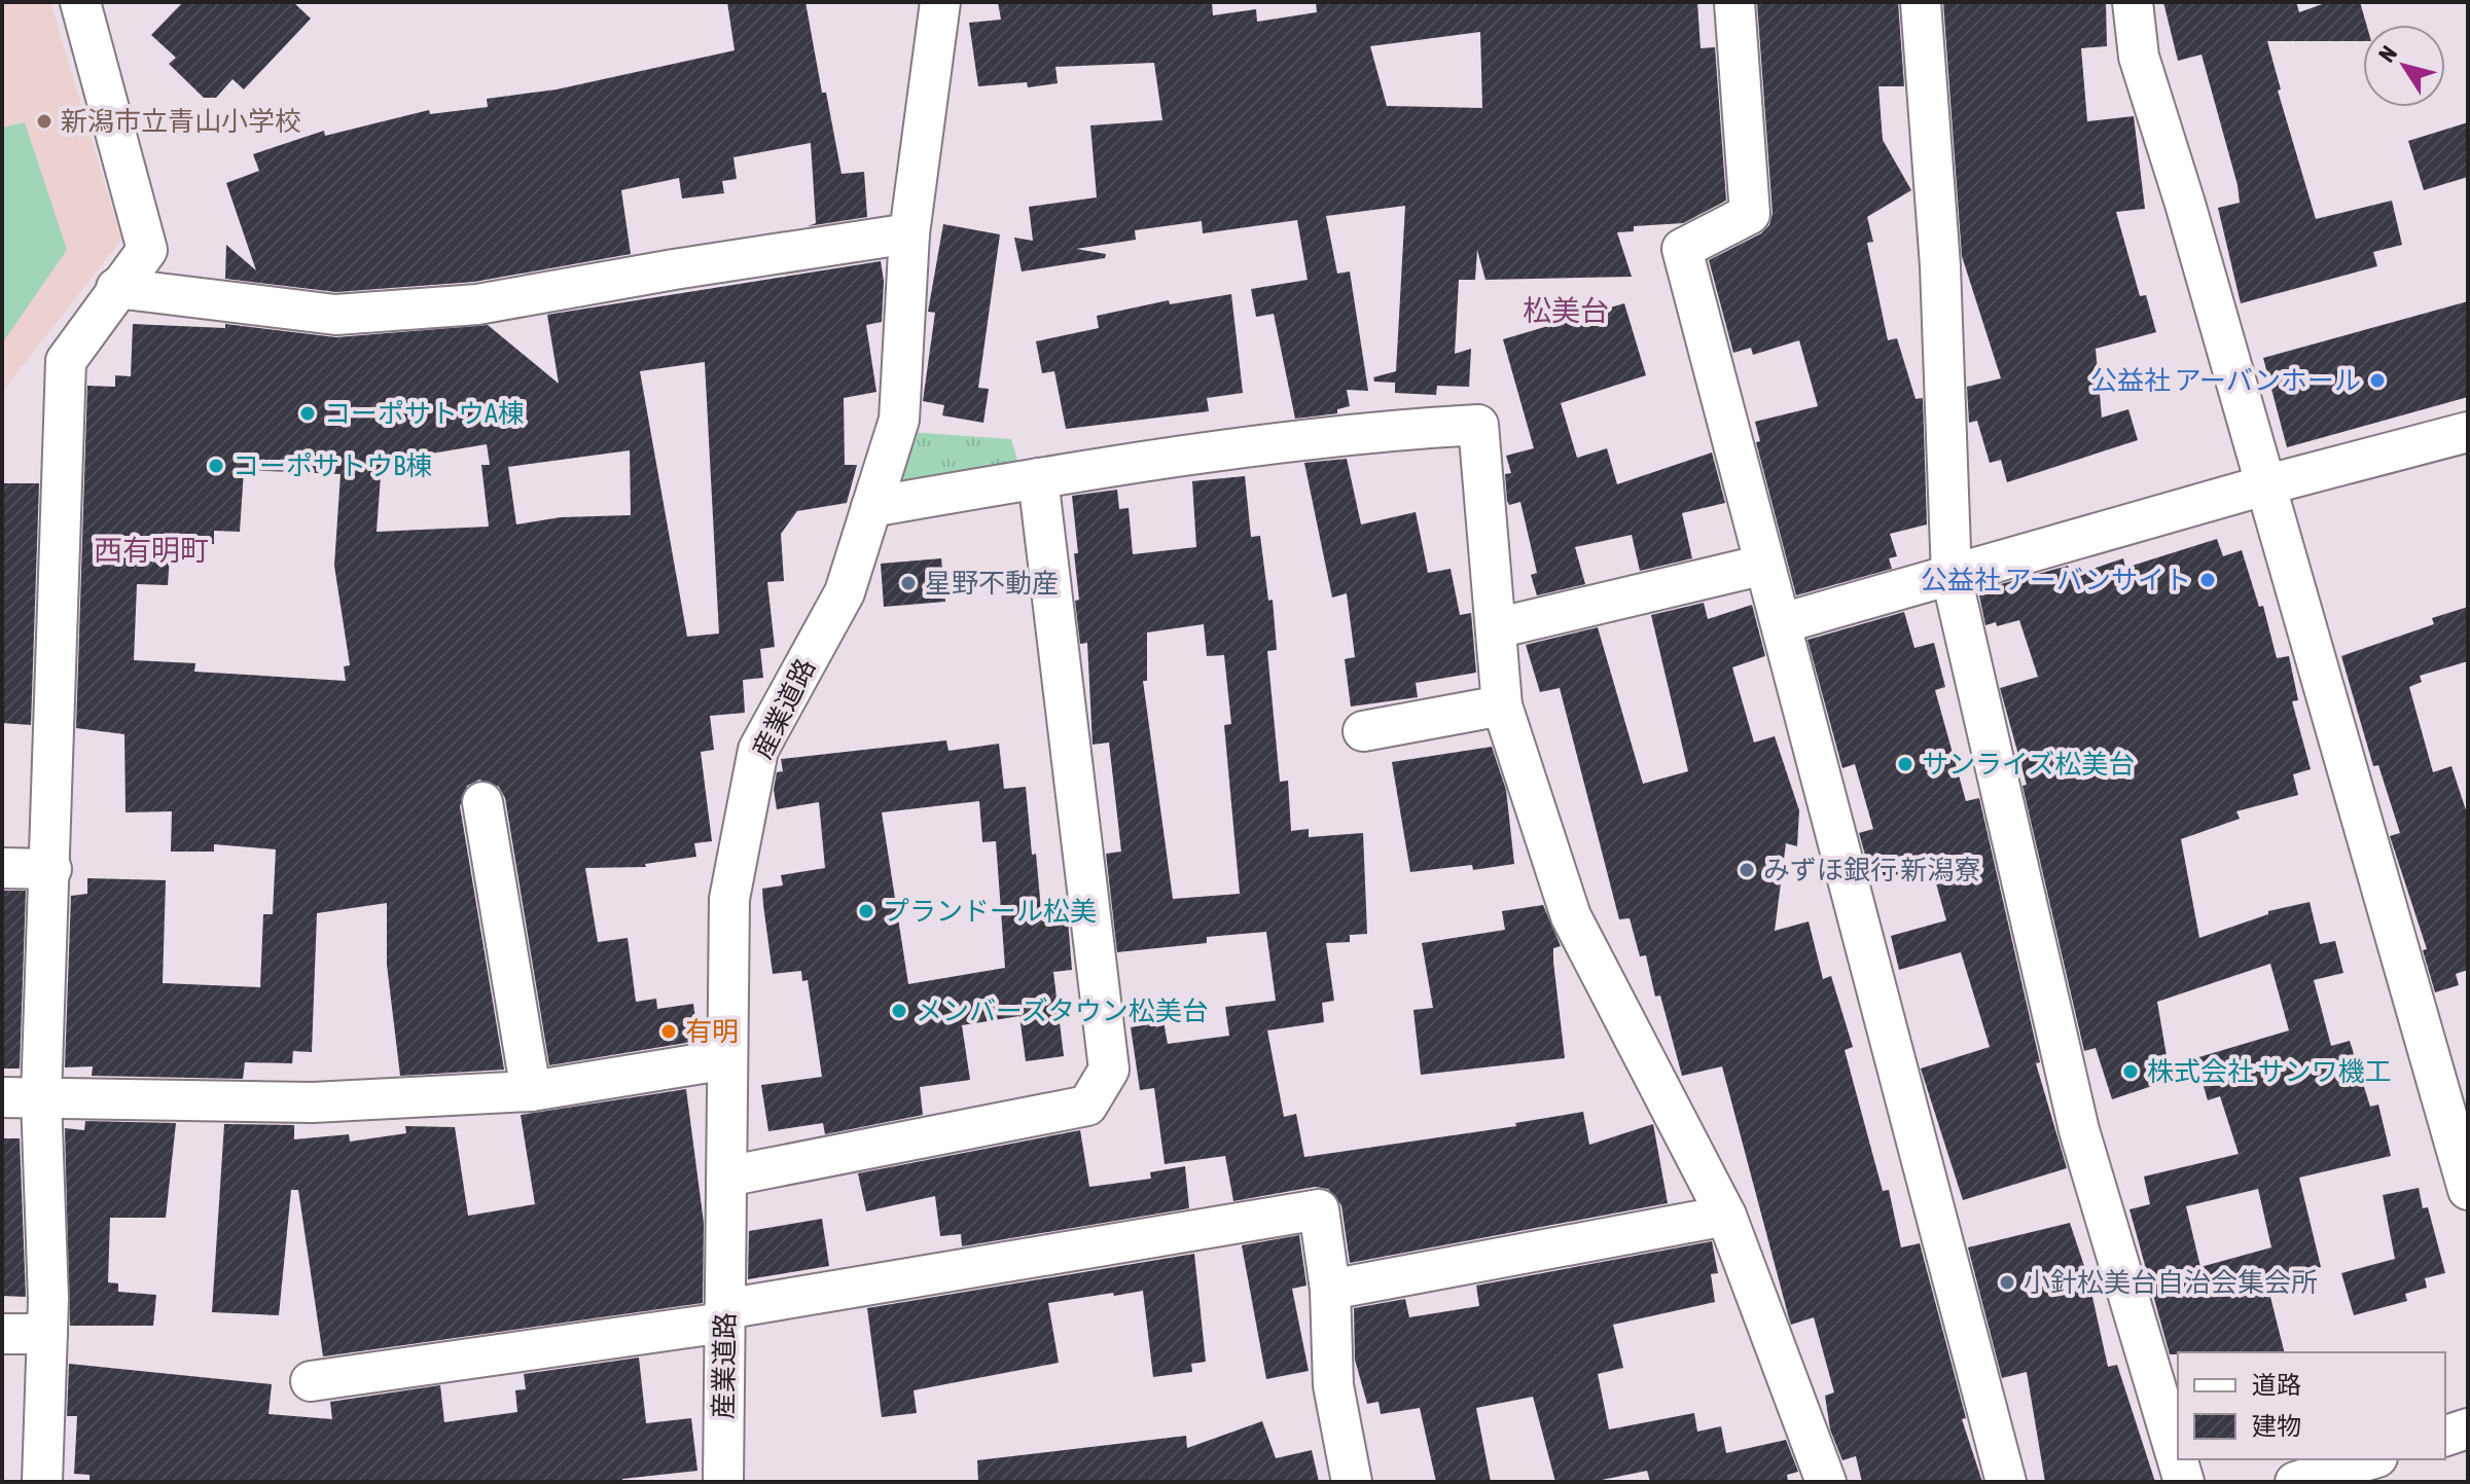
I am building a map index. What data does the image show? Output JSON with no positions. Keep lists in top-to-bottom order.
{
  "streets": {
    "street": ["産業道路"]
  },
  "districts": ["松美台", "西有明町"],
  "places": [
    "新潟市立青山小学校",
    "公益社 アーバンホール",
    "コーポサトウA棟",
    "コーポサトウB棟",
    "公益社 アーバンサイト",
    "星野不動産",
    "サンライズ松美台",
    "みずほ銀行 新潟寮",
    "プランドール松美",
    "メンバーズタウン松美台",
    "有明",
    "株式会社 サンワ機工",
    "小針松美台自治会集会所"
  ],
  "legend": ["道路", "建物"],
  "north": "top left"
}
